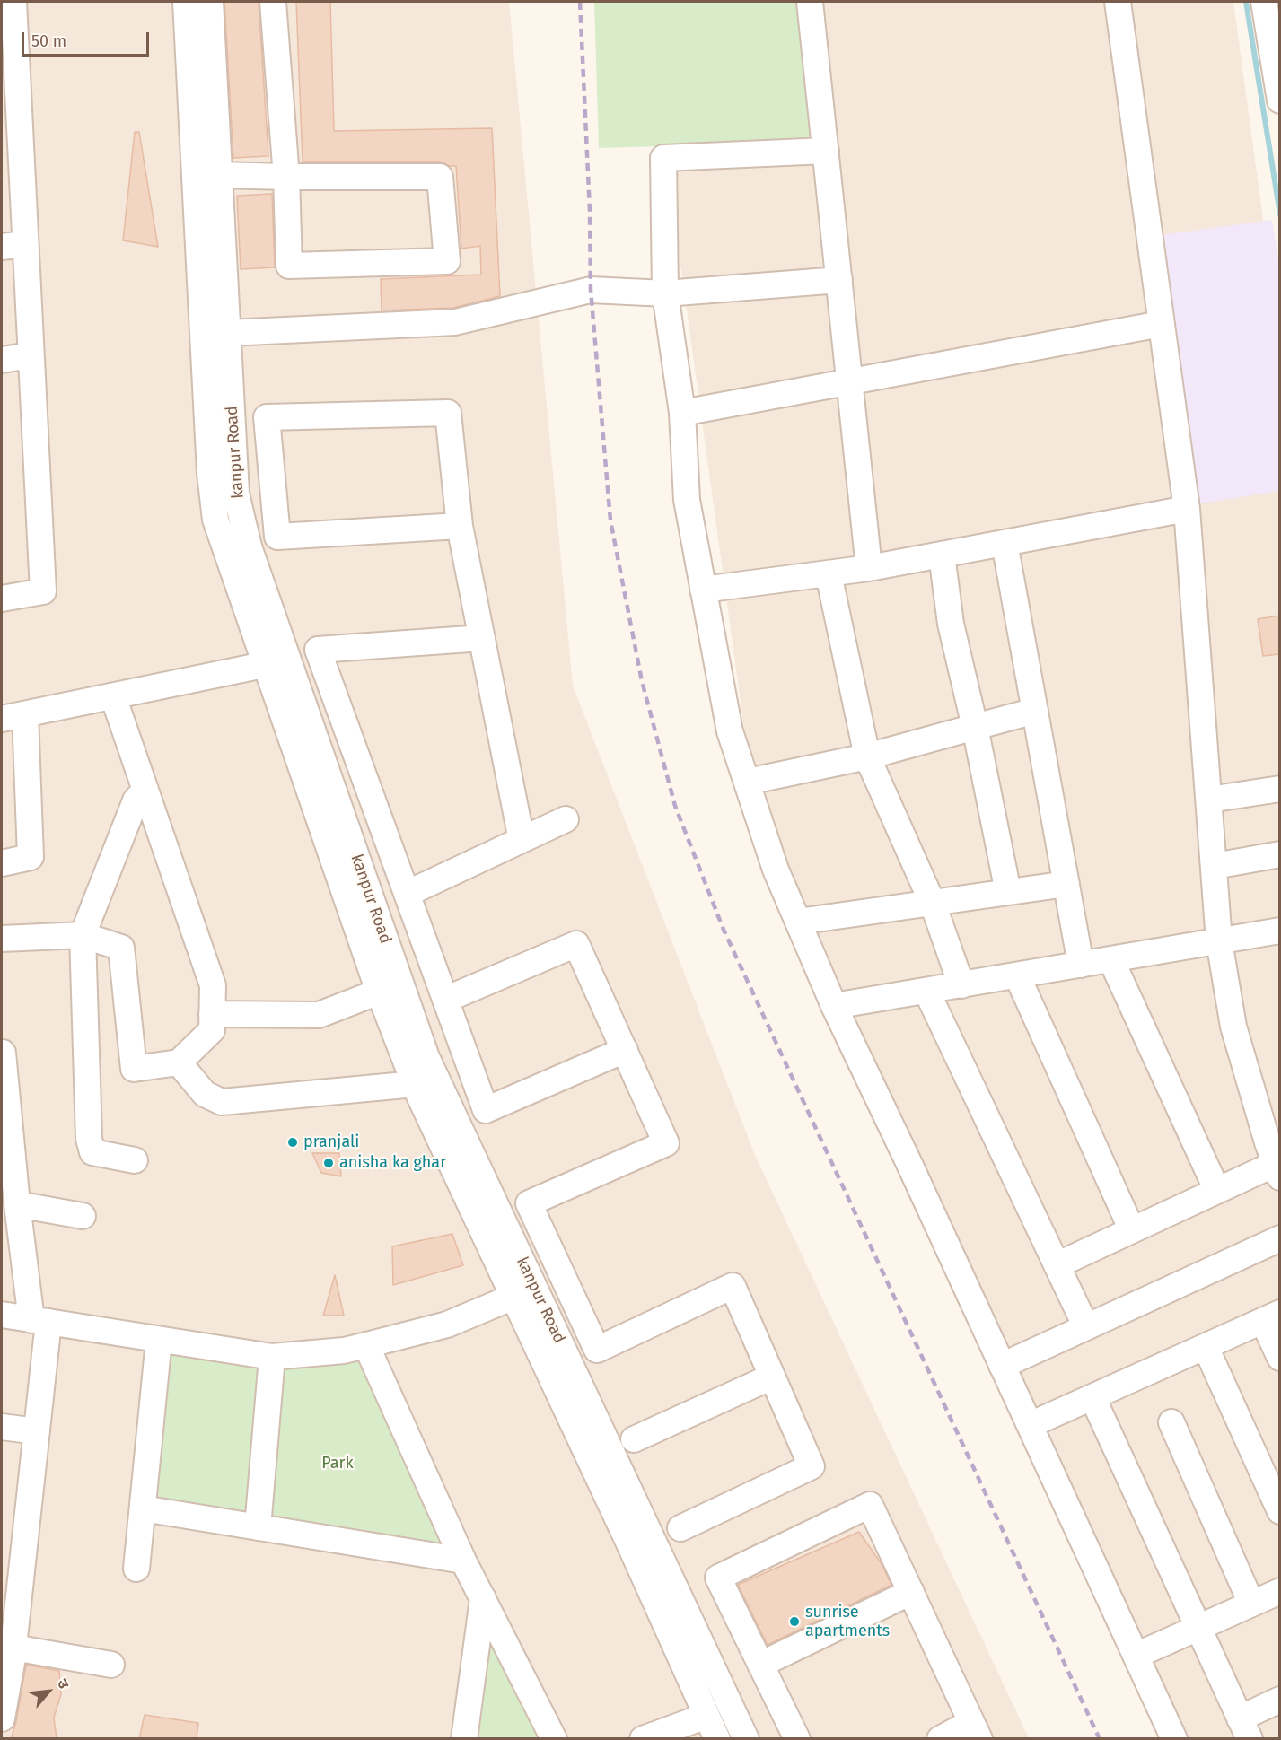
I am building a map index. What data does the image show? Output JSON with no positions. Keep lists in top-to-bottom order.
{
  "streets": {
    "street": ["kanpur Road"]
  },
  "parks": ["Park"],
  "places": ["pranjali", "anisha ka ghar", "sunrise apartments"],
  "scale_bar": "50 m",
  "north": "top right"
}
